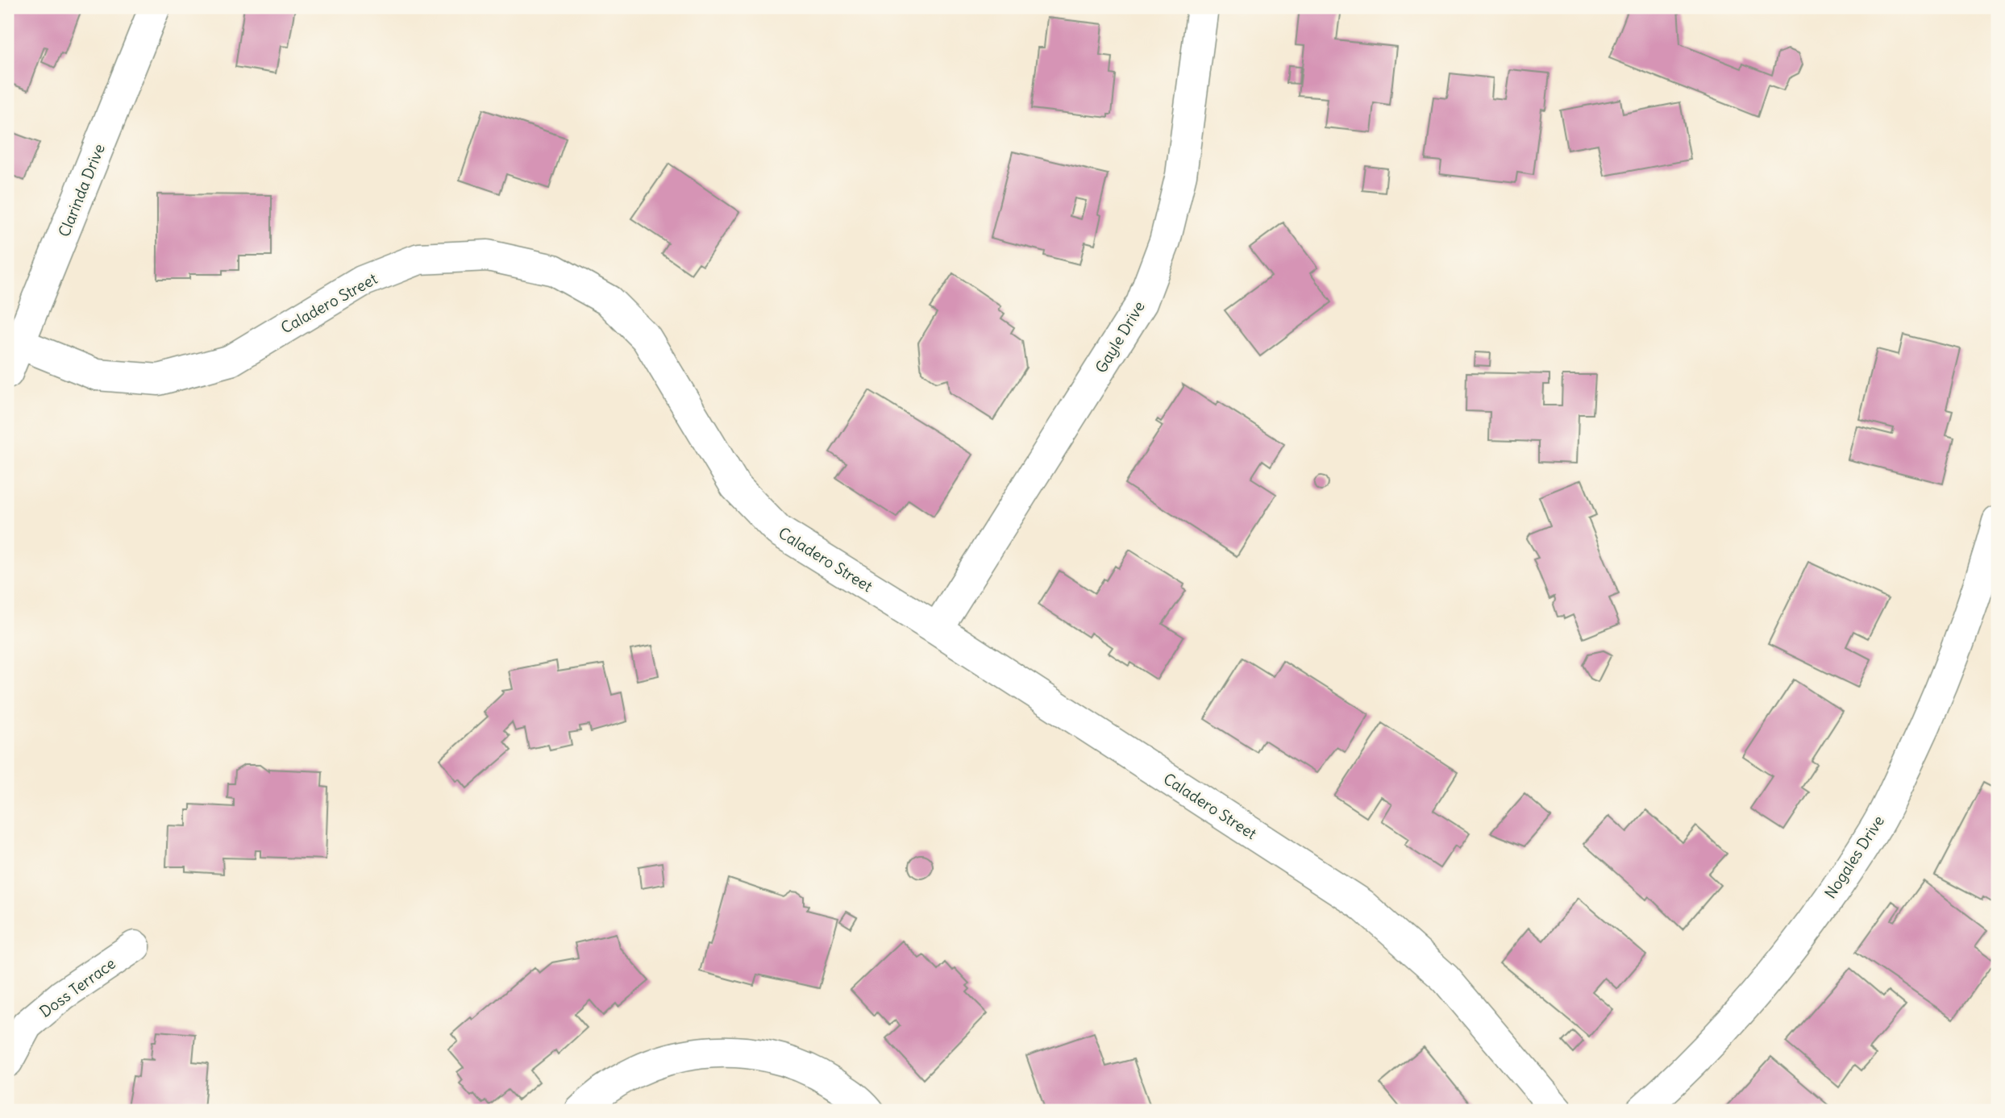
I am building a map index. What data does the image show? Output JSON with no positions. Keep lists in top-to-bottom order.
{
  "streets": {
    "street": [
      "Clarinda Drive",
      "Caladero Street",
      "Gayle Drive",
      "Nogales Drive",
      "Doss Terrace"
    ]
  },
  "crossings": [
    ["Clarinda Drive", "Caladero Street"],
    ["Caladero Street", "Gayle Drive"]
  ]
}
